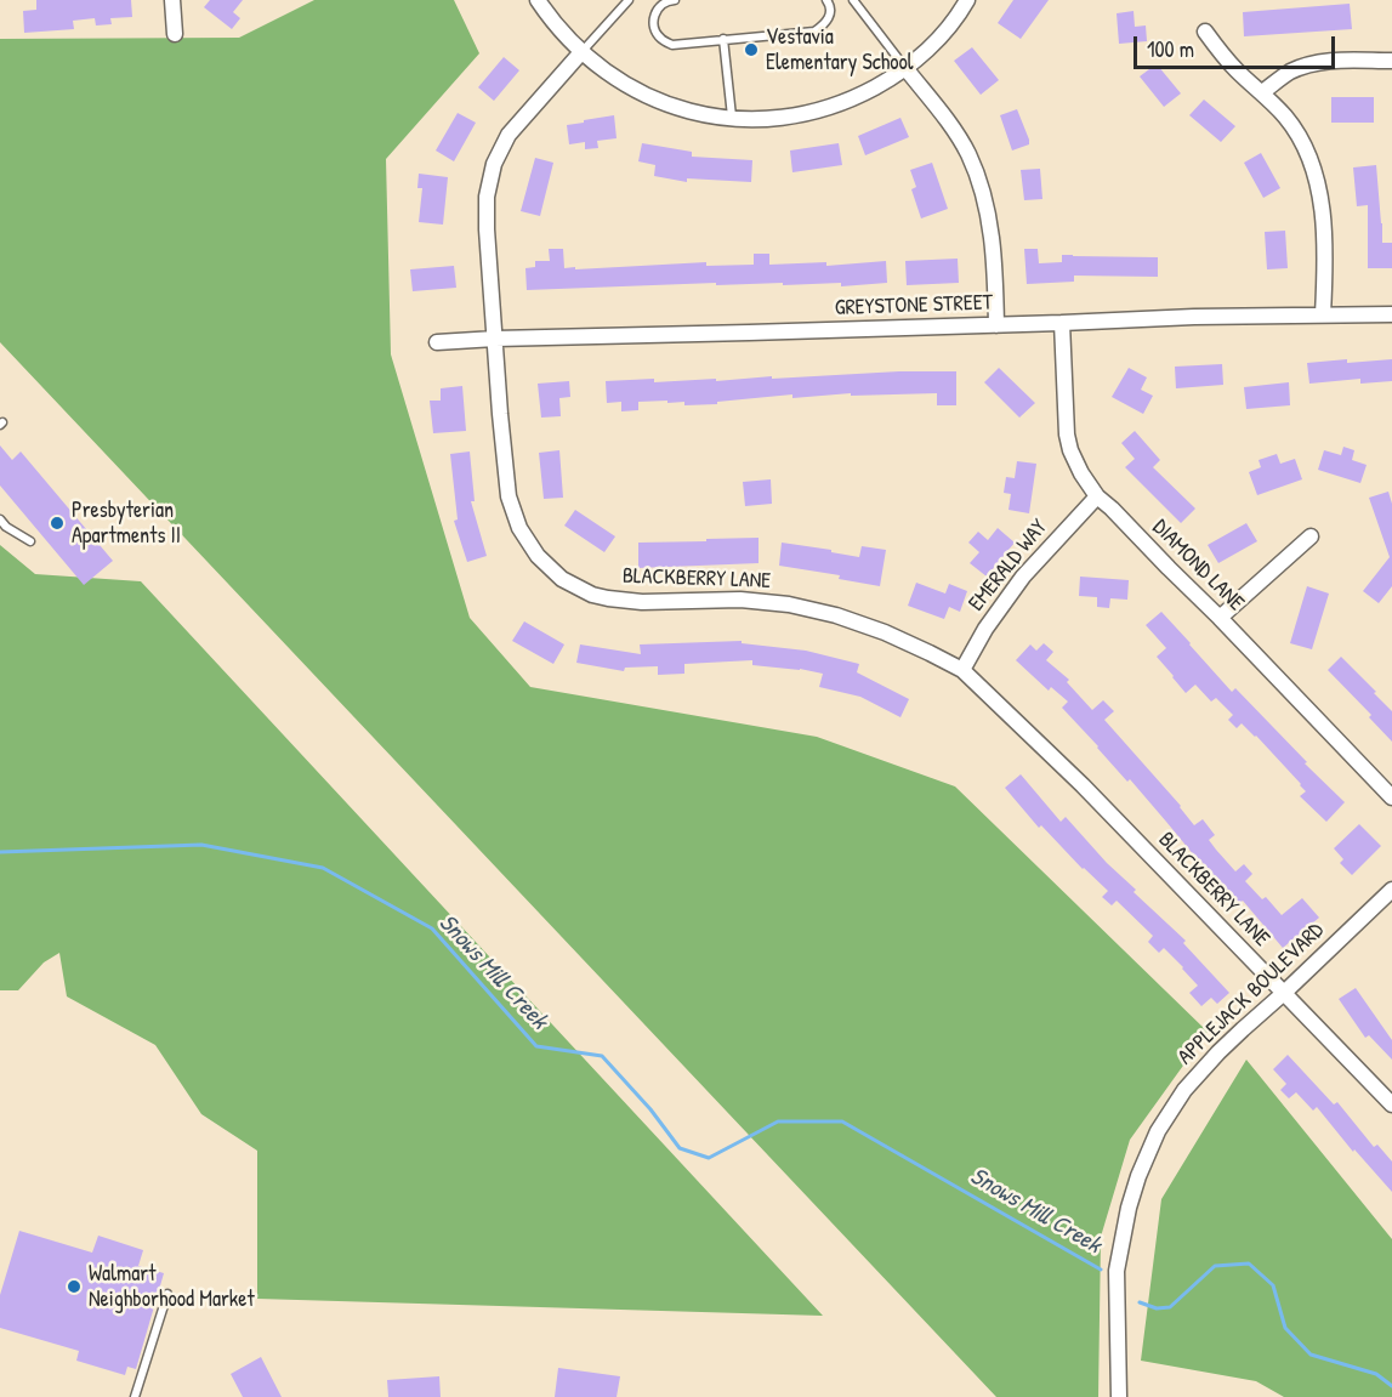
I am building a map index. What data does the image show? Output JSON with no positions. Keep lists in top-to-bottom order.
{
  "streets": {
    "street": [
      "GREYSTONE STREET",
      "EMERALD WAY",
      "DIAMOND LANE",
      "BLACKBERRY LANE",
      "APPLEJACK BOULEVARD"
    ]
  },
  "crossings": [
    ["GREYSTONE STREET", "DIAMOND LANE"],
    ["GREYSTONE STREET", "BLACKBERRY LANE"],
    ["EMERALD WAY", "DIAMOND LANE"],
    ["EMERALD WAY", "BLACKBERRY LANE"],
    ["BLACKBERRY LANE", "APPLEJACK BOULEVARD"]
  ],
  "water": ["Snows Mill Creek"],
  "places": ["Vestavia Elementary School", "Presbyterian Apartments II", "Walmart Neighborhood Market"],
  "scale_bar": "100 m"
}
